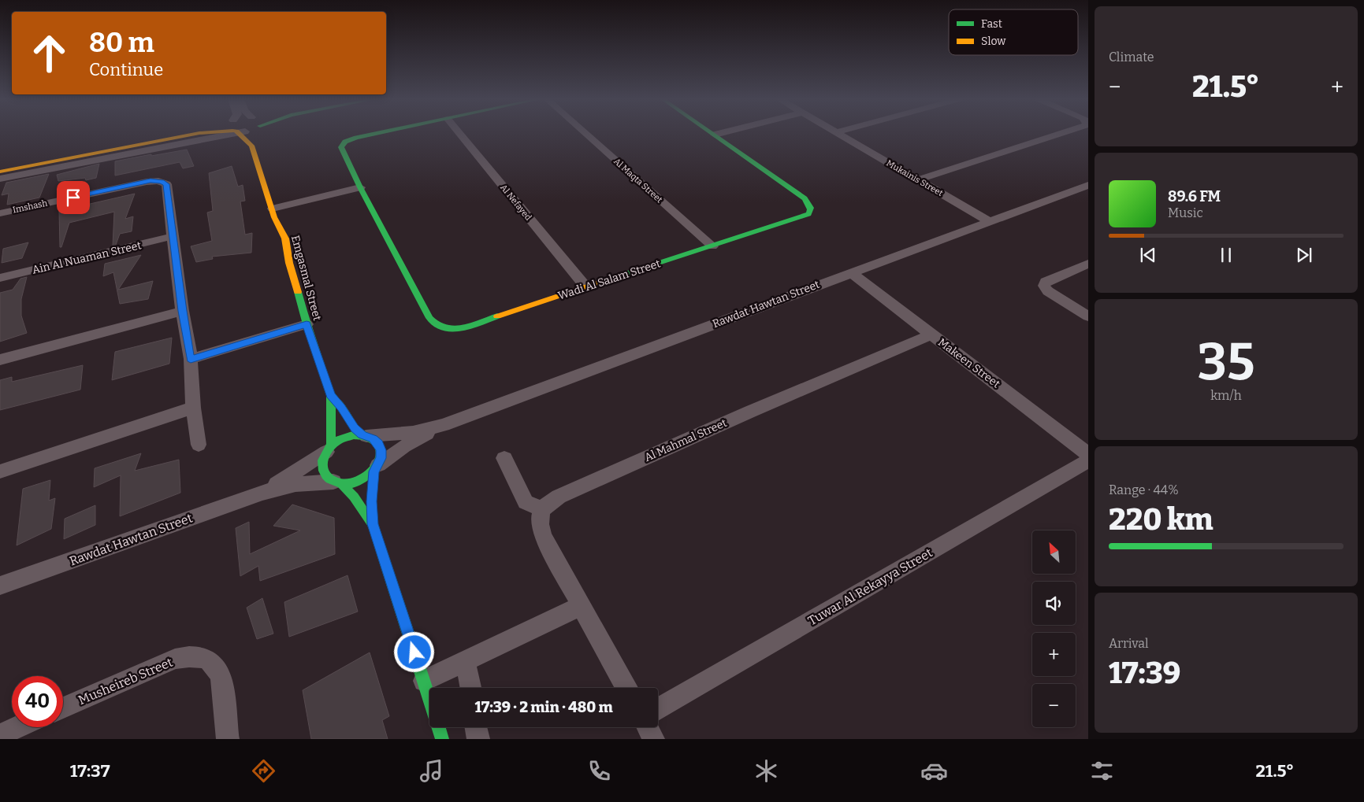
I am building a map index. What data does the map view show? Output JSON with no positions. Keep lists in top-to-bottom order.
{
  "streets": {
    "street": [
      "Mukainis Street",
      "Al Maqta Street",
      "Al Nefayed",
      "Imshash",
      "Ain Al Nuaman Street",
      "Emgasmal Street",
      "Wadi Al Salam Street",
      "Rawdat Hawtan Street",
      "Makeen Street",
      "Al Mahmal Street",
      "Tuwar Al Rekayya Street",
      "Musheireb Street"
    ]
  },
  "crossings": [
    ["Mukainis Street", "Rawdat Hawtan Street"],
    ["Al Maqta Street", "Wadi Al Salam Street"],
    ["Al Nefayed", "Wadi Al Salam Street"],
    ["Imshash", "Ain Al Nuaman Street"],
    ["Emgasmal Street", "Rawdat Hawtan Street"],
    ["Rawdat Hawtan Street", "Makeen Street"],
    ["Makeen Street", "Al Mahmal Street"]
  ],
  "legend": ["Fast", "Slow"],
  "north": "top left",
  "page": {
    "tile": [
      "Climate",
      ["35", "km/h"],
      ["Range · 44%", "220 km"],
      ["Arrival", "17:39"]
    ],
    "turn": ["80 m", "Continue"],
    "heat": ["−", "21.5°", "+"],
    "song": ["89.6 FM", "Music"],
    "map_buttons": ["+", "−"],
    "limit": "40",
    "trip": "17:39 · 2 min · 480 m",
    "tabs": ["17:37", "21.5°"]
  }
}
